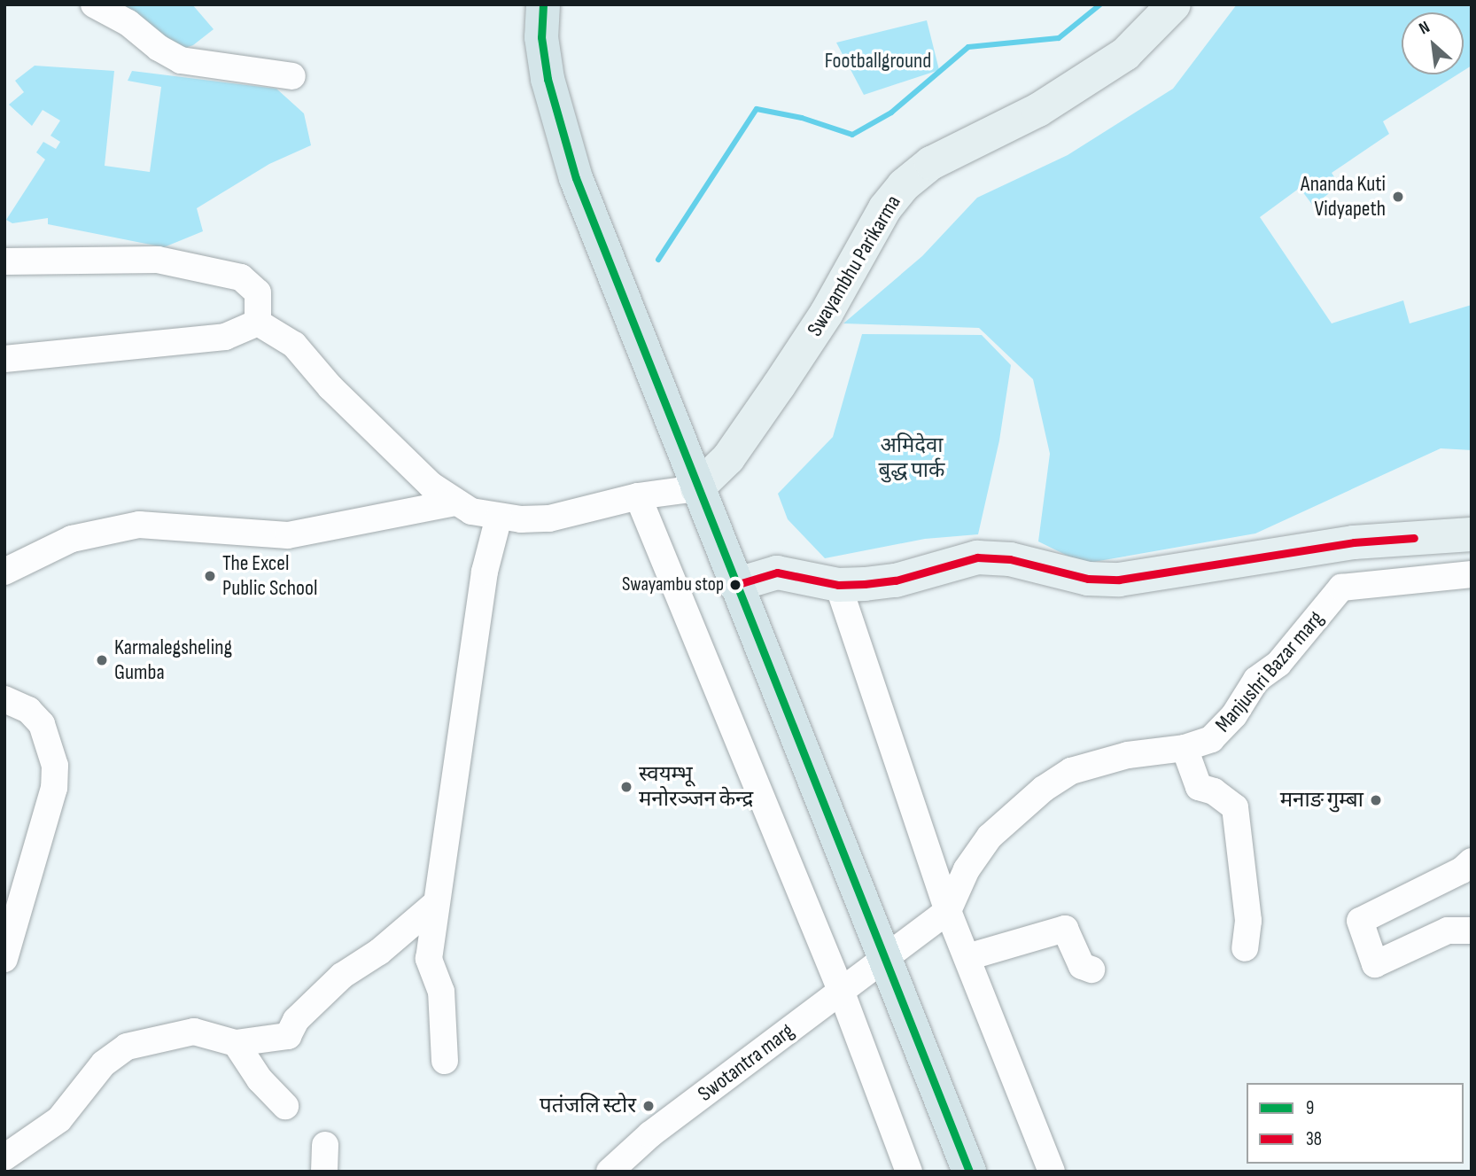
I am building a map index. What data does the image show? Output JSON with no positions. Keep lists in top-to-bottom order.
{
  "streets": {
    "main road": ["Swayambhu Parikarma"],
    "street": ["Manjushri Bazar marg", "Swotantra marg"]
  },
  "crossings": [
    ["Manjushri Bazar marg", "Swotantra marg"]
  ],
  "parks": ["Footballground", "अमिदेवा बुद्ध पार्क"],
  "places": [
    "Ananda Kuti Vidyapeth",
    "The Excel Public School",
    "Swayambu stop",
    "Karmalegsheling Gumba",
    "स्वयम्भू मनोरञ्जन केन्द्र",
    "मनाङ गुम्बा",
    "पतंजलि स्टोर"
  ],
  "lines": ["transit line 9", "transit line 38"],
  "legend": ["9", "38"],
  "north": "top left"
}
